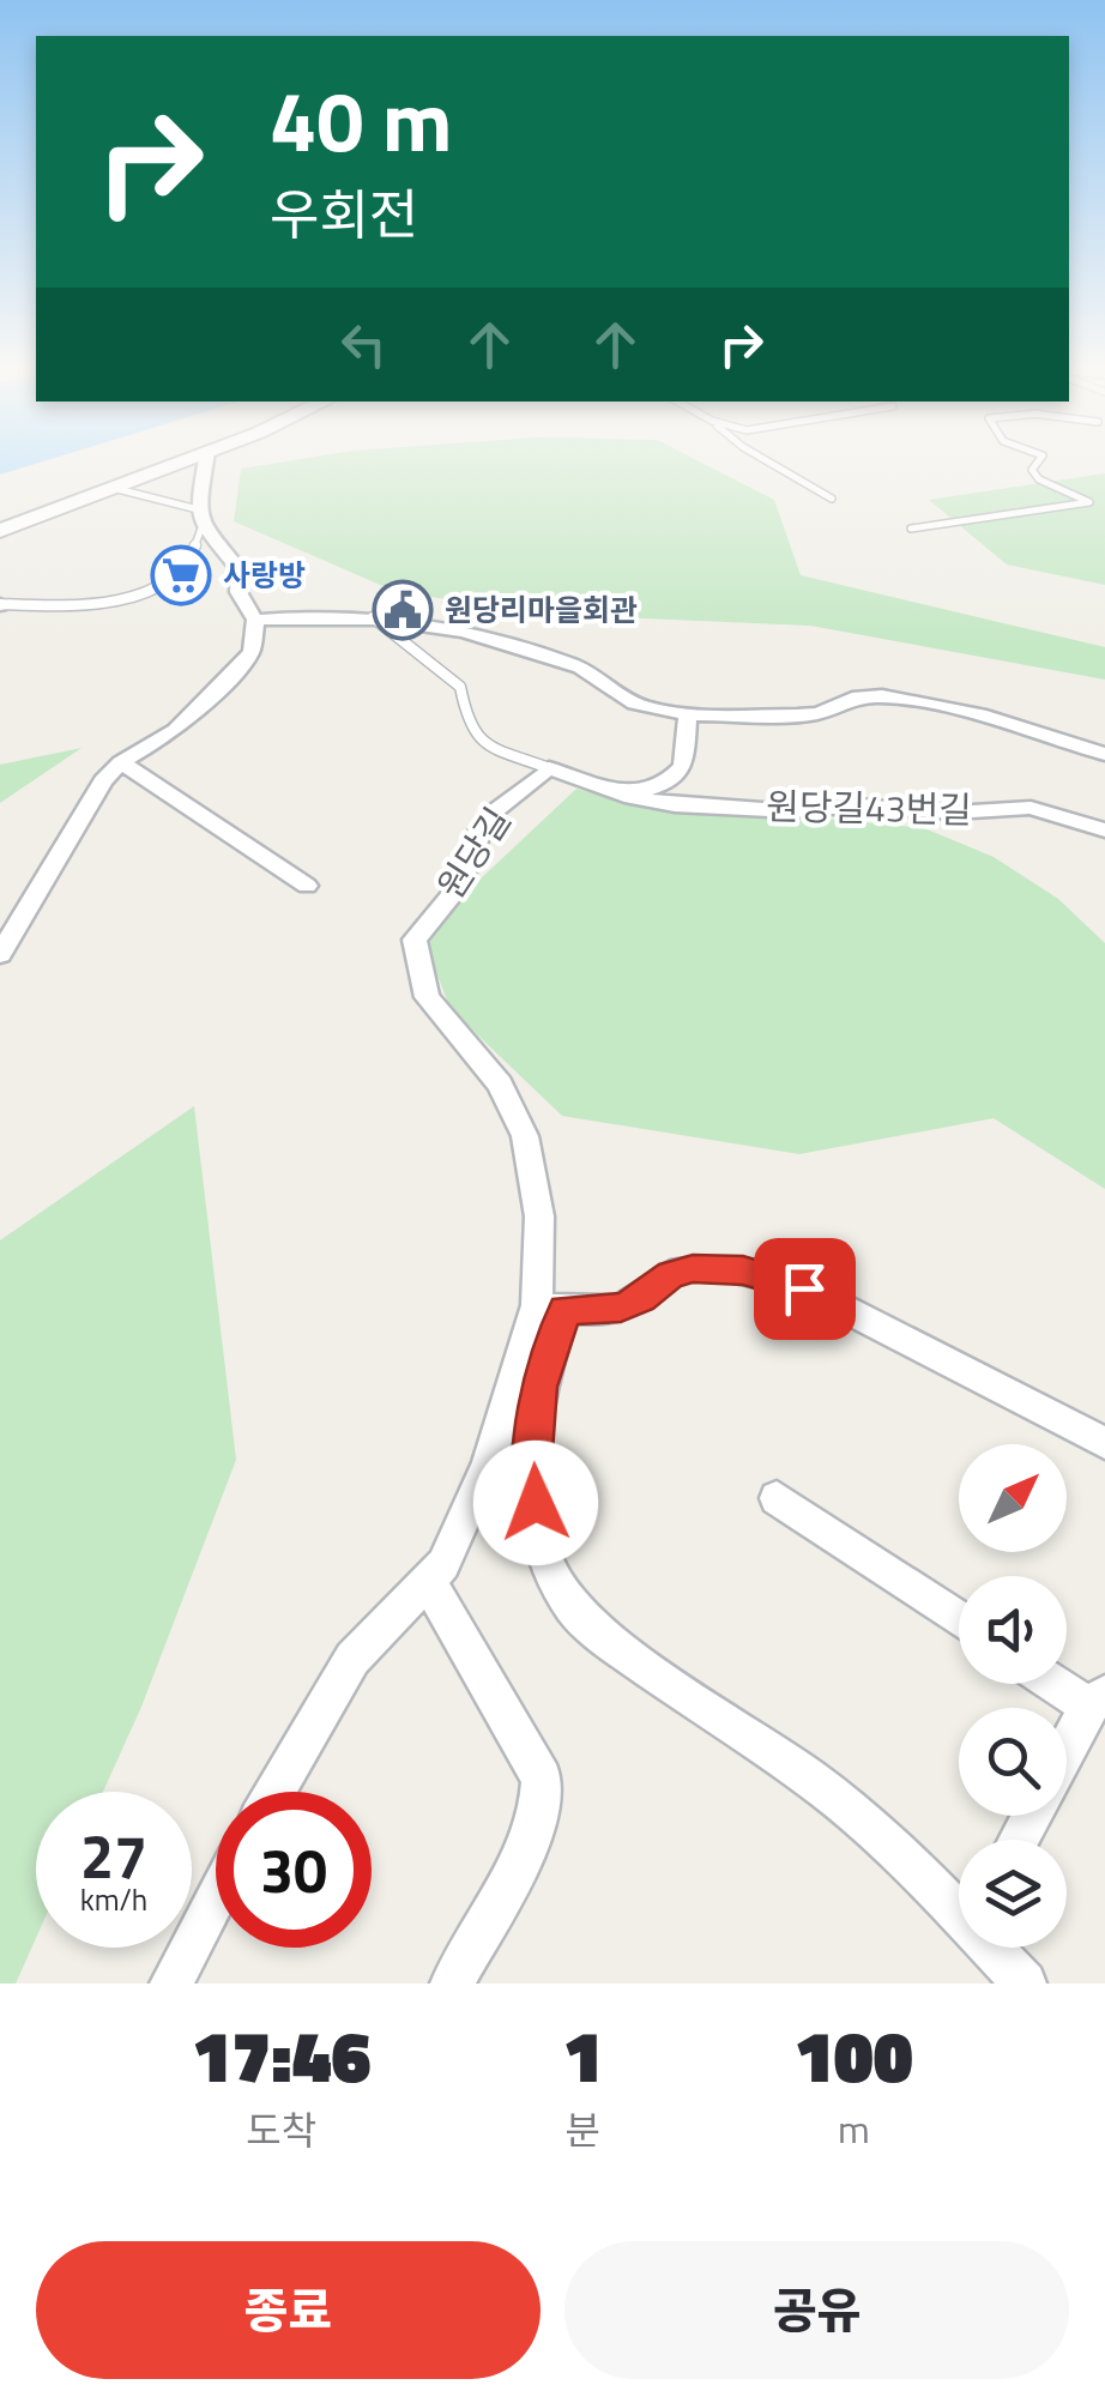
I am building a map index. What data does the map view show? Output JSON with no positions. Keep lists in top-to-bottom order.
{
  "streets": {
    "street": ["원당길43번길", "원당길"]
  },
  "places": {
    "supermarket": ["사랑방"],
    "public building": ["원당리마을회관"]
  },
  "north": "top right",
  "page": {
    "turn": ["40 m", "우회전"],
    "speed": "27 km/h",
    "limit": "30",
    "eta": [
      "17:46",
      "도착",
      "1",
      "분",
      "100",
      "m"
    ],
    "buttons": ["종료", "공유"]
  }
}
